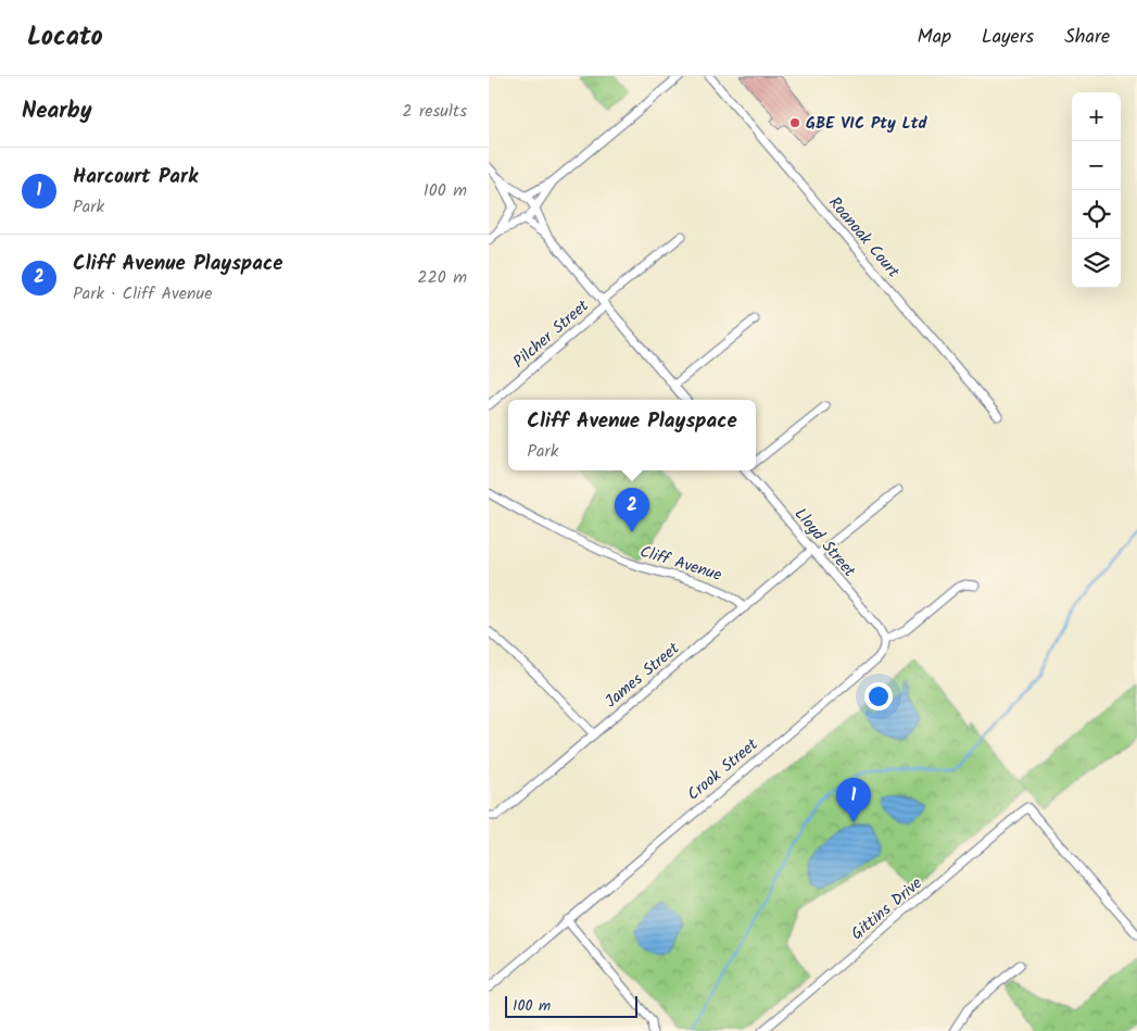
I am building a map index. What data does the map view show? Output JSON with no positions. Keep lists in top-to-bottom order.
{
  "streets": {
    "street": [
      "Roanoak Court",
      "Pilcher Street",
      "Lloyd Street",
      "Cliff Avenue",
      "James Street",
      "Crook Street",
      "Gittins Drive"
    ]
  },
  "crossings": [
    ["Lloyd Street", "James Street"],
    ["Lloyd Street", "Crook Street"],
    ["Cliff Avenue", "James Street"]
  ],
  "places": ["GBE VIC Pty Ltd"],
  "scale_bar": "100 m",
  "page": {
    "header": "Locato",
    "nav": ["Map", "Layers", "Share"],
    "heading": ["Nearby", "2 results"],
    "map_buttons": ["+", "−"],
    "list": [
      {
        "mark": "1",
        "name": "Harcourt Park",
        "note": "Park",
        "value": "100 m"
      },
      {
        "mark": "2",
        "name": "Cliff Avenue Playspace",
        "note": "Park · Cliff Avenue",
        "value": "220 m"
      }
    ],
    "popup": ["Cliff Avenue Playspace", "Park"],
    "pins": ["2", "1"],
    "scale": "100 m"
  }
}
